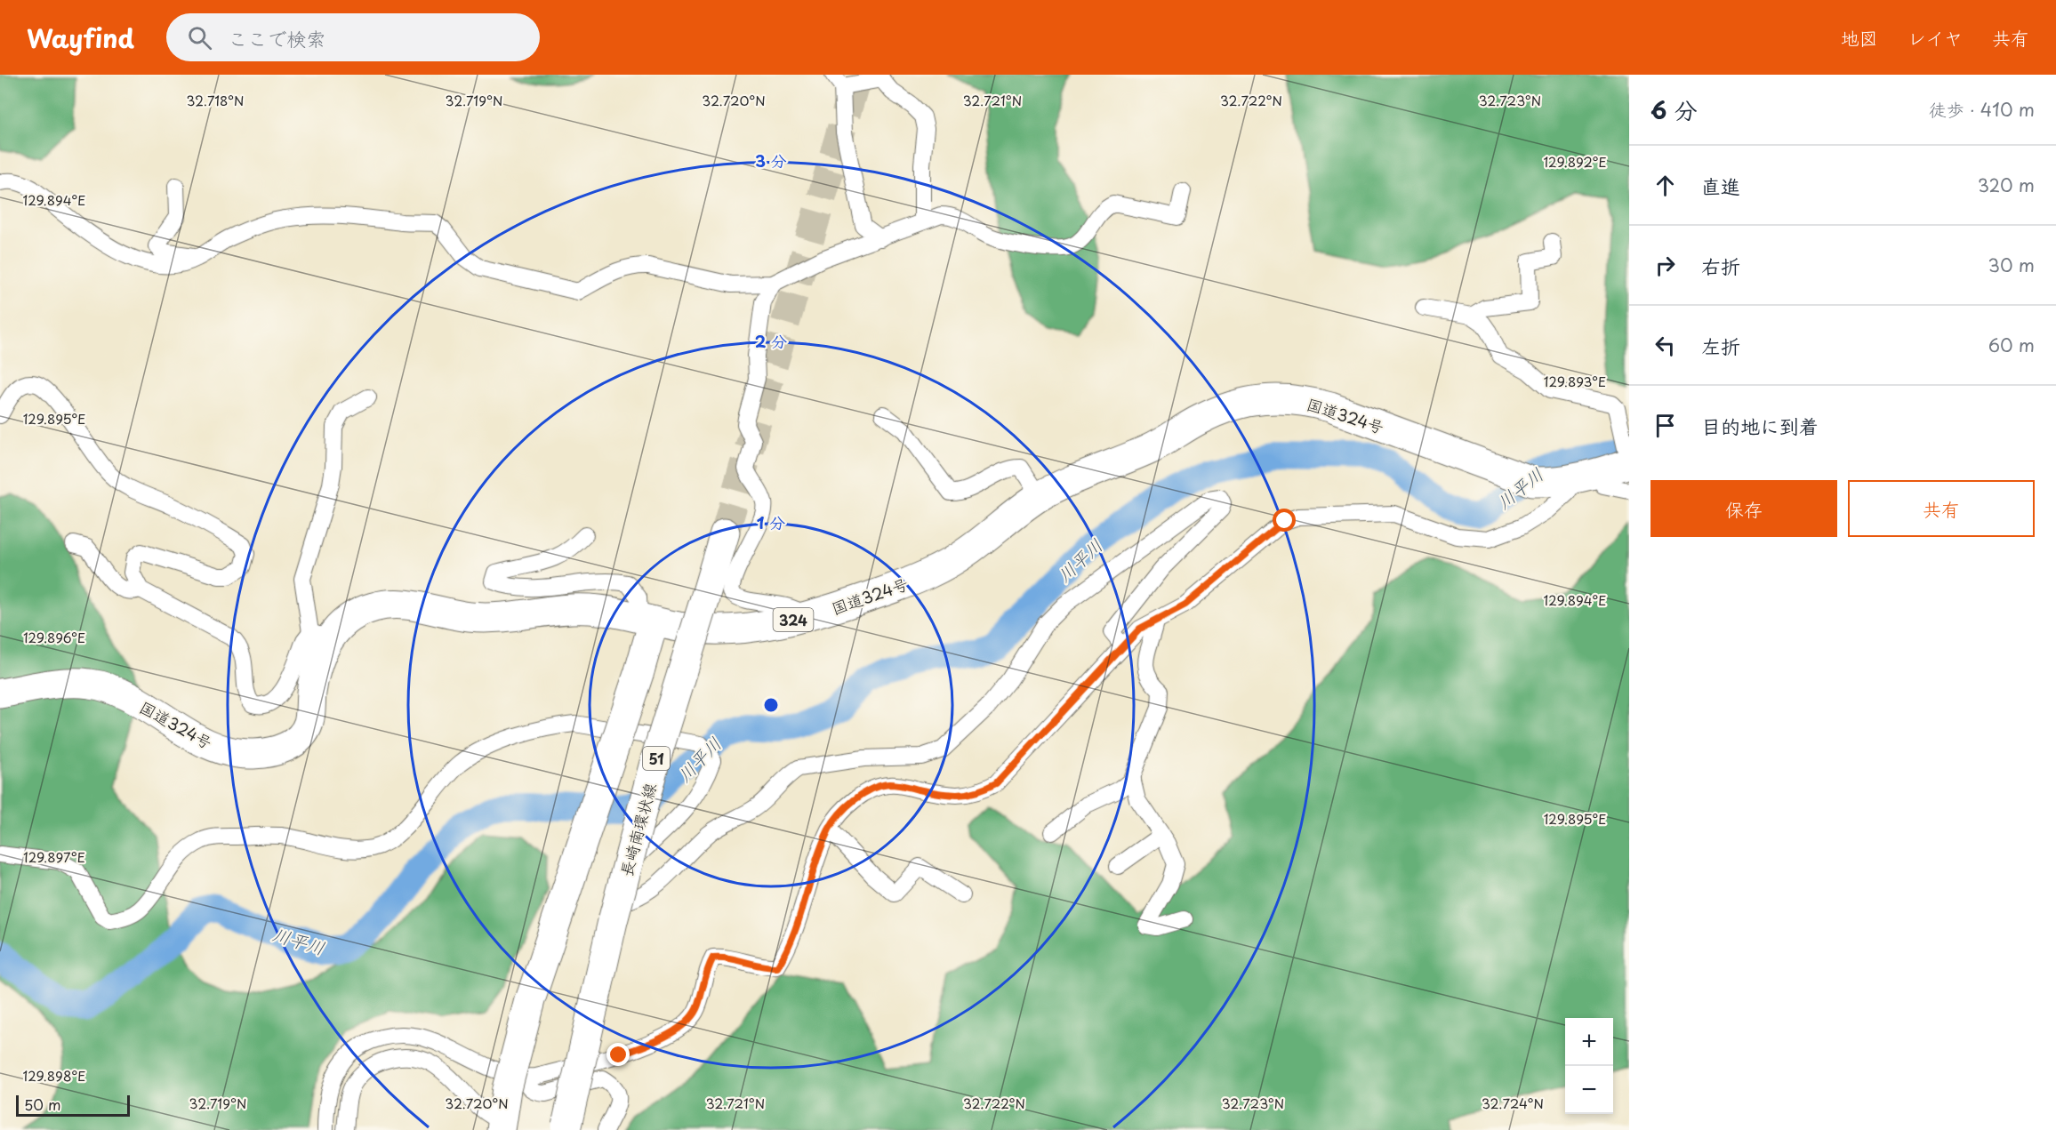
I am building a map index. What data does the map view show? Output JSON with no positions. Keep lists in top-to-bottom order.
{
  "streets": {
    "highway": [
      "国道324号",
      "324",
      "51",
      "長崎南環状線"
    ]
  },
  "water": ["川平川"],
  "scale_bar": "50 m",
  "page": {
    "header": "Wayfind",
    "search": "ここで検索",
    "nav": ["地図", "レイヤ", "共有"],
    "heading": ["6 分", "徒歩 · 410 m"],
    "list": [
      ["直進", "320 m"],
      ["右折", "30 m"],
      ["左折", "60 m"],
      "目的地に到着"
    ],
    "buttons": ["保存", "共有"],
    "map_buttons": ["+", "−"],
    "scale": "50 m"
  },
  "coordinates": [
    "32.718°N",
    "32.719°N",
    "32.720°N",
    "32.721°N",
    "32.722°N",
    "32.723°N",
    "129.892°E",
    "129.894°E",
    "129.893°E",
    "129.895°E",
    "129.896°E",
    "129.897°E",
    "129.898°E",
    "32.724°N"
  ],
  "rings": ["3 分", "2 分", "1 分"]
}
